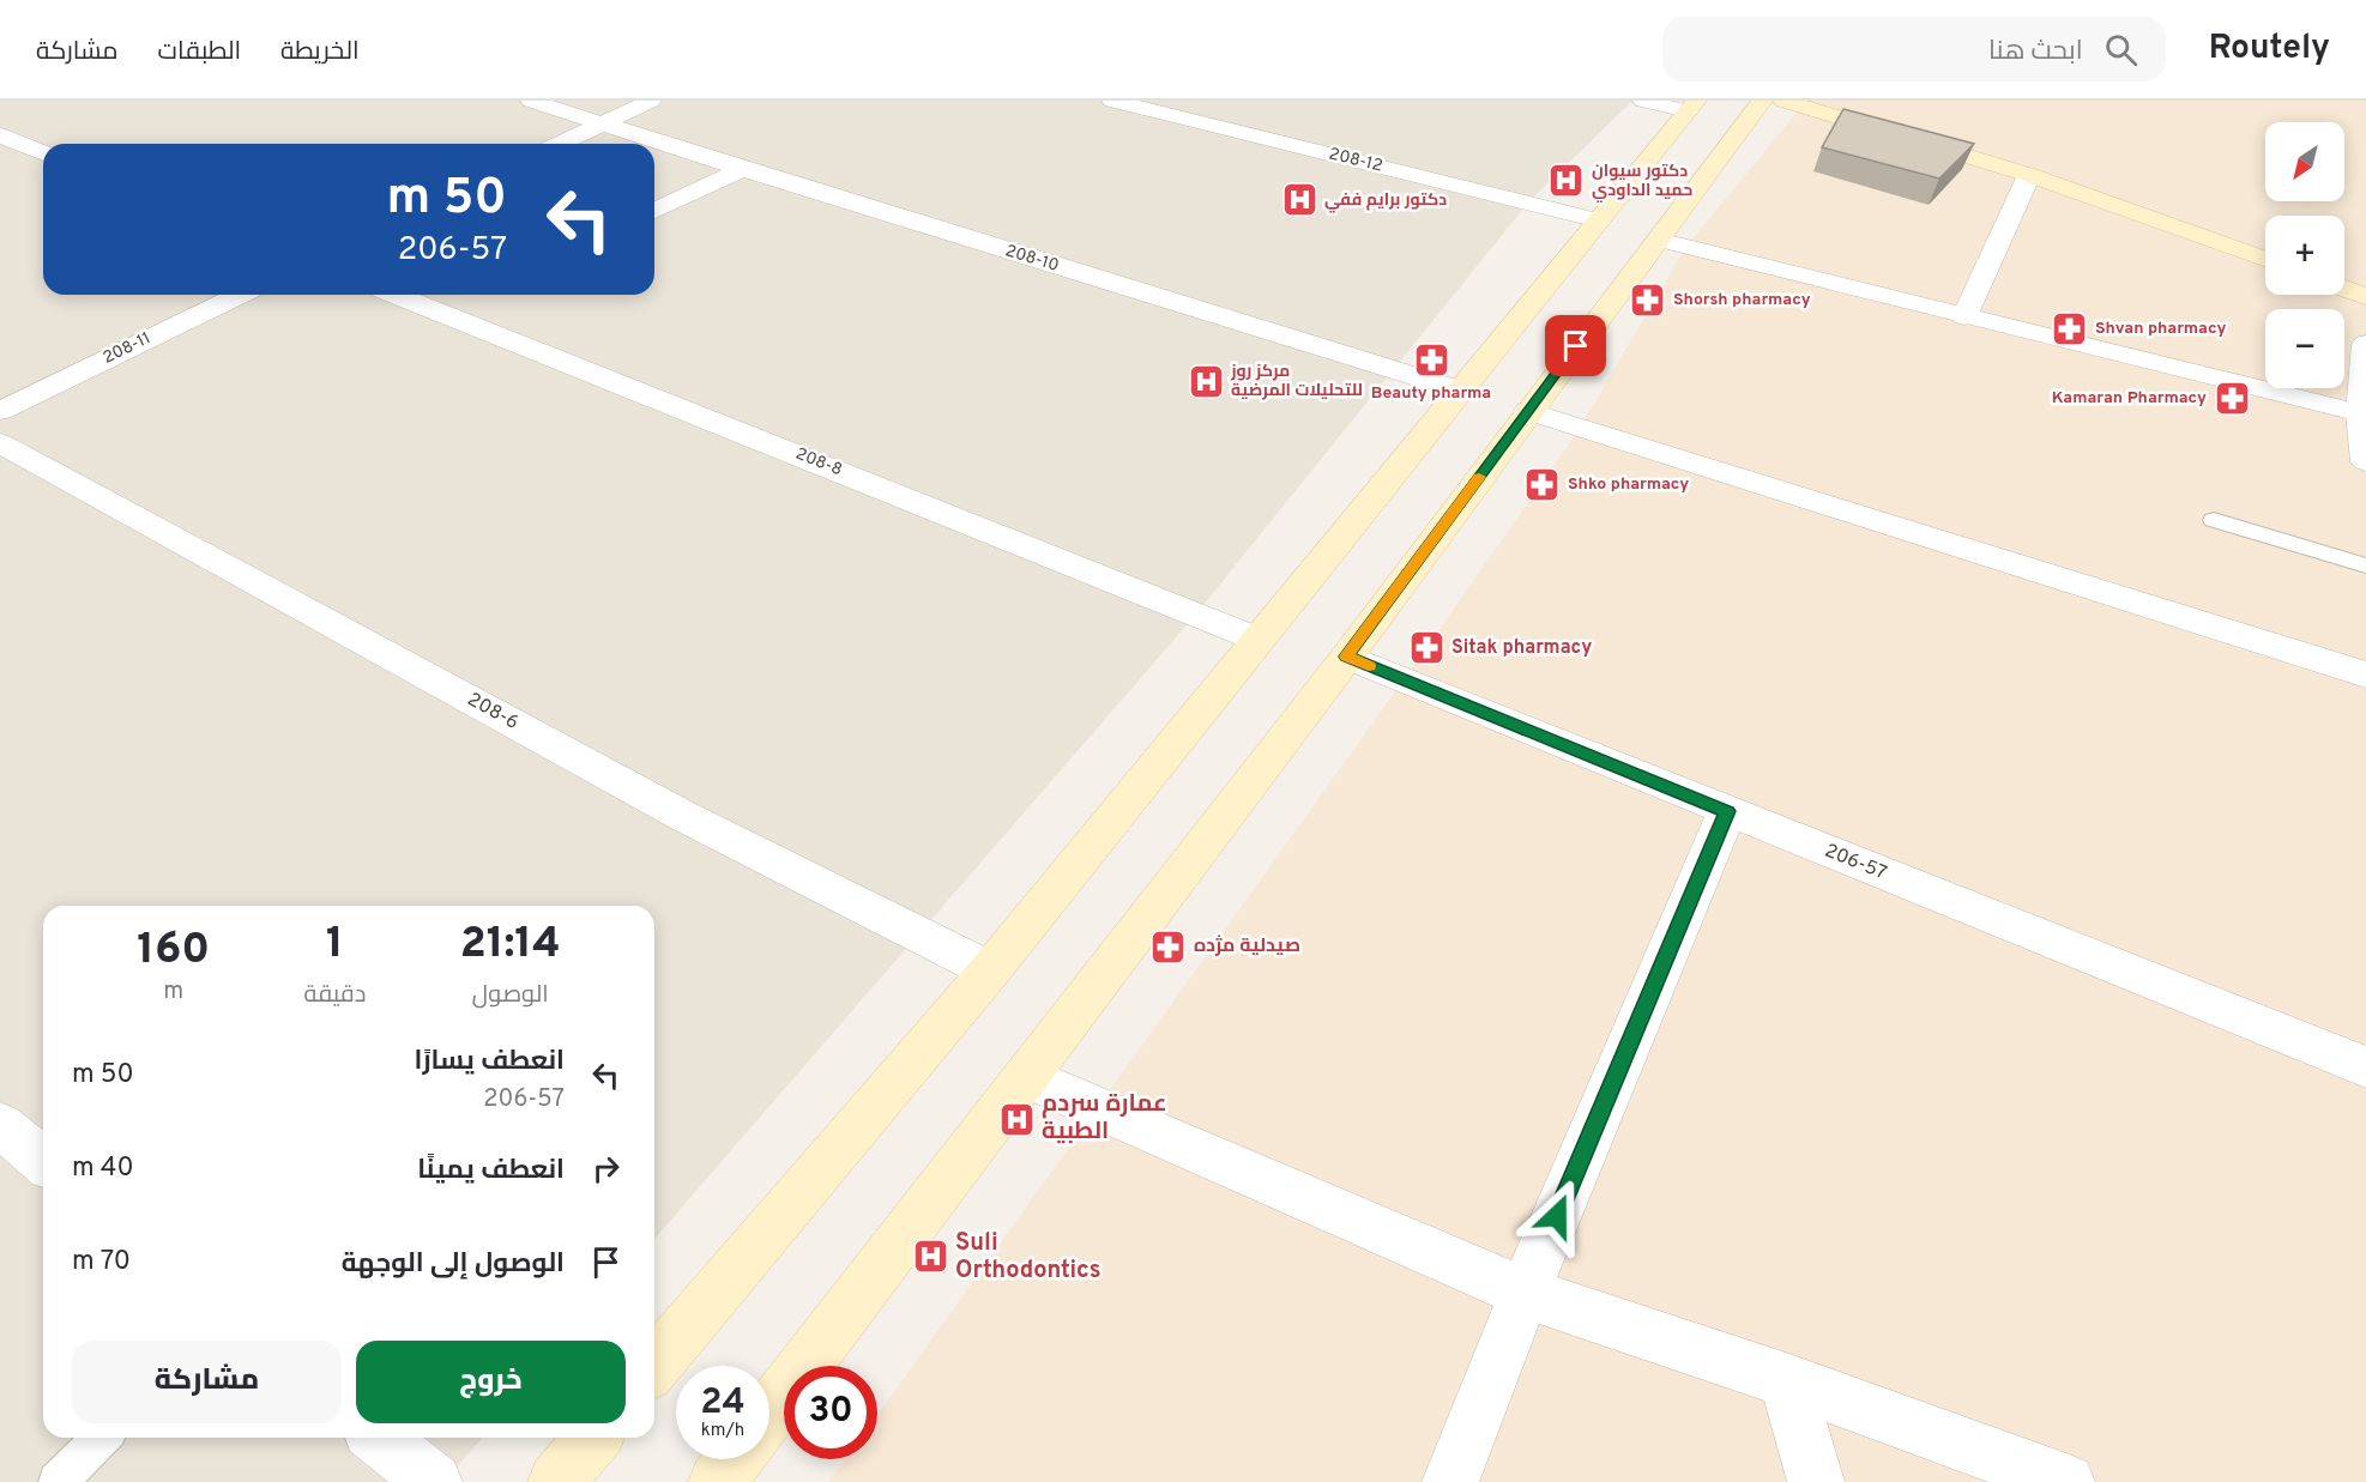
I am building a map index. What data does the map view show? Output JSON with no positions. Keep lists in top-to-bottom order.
{
  "streets": {
    "street": [
      "208-12",
      "208-10",
      "208-11",
      "208-8",
      "208-6",
      "206-57"
    ]
  },
  "places": {
    "hospital": [
      "دکتور سیوان حمید الداودي",
      "دكتور برايم ففي",
      "مركز روز للتحليلات المرضية",
      "عمارة سردم الطبية",
      "Suli Orthodontics"
    ],
    "pharmacy": [
      "Shorsh pharmacy",
      "Shvan pharmacy",
      "Beauty pharma",
      "Kamaran Pharmacy",
      "Shko pharmacy",
      "Sitak pharmacy",
      "صيدلية مژده"
    ]
  },
  "north": "bottom left",
  "page": {
    "header": "Routely",
    "search": "ابحث هنا",
    "nav": ["الخريطة", "الطبقات", "مشاركة"],
    "map_buttons": ["+", "−"],
    "turn": ["50 m", "206-57"],
    "eta": [
      "21:14",
      "الوصول",
      "1",
      "دقيقة",
      "160",
      "m"
    ],
    "list": [
      {
        "name": "انعطف يسارًا",
        "note": "206-57",
        "value": "50 m"
      },
      {
        "name": "انعطف يمينًا",
        "value": "40 m"
      },
      {
        "name": "الوصول إلى الوجهة",
        "value": "70 m"
      }
    ],
    "buttons": ["خروج", "مشاركة"],
    "speed": "24 km/h",
    "limit": "30"
  }
}
